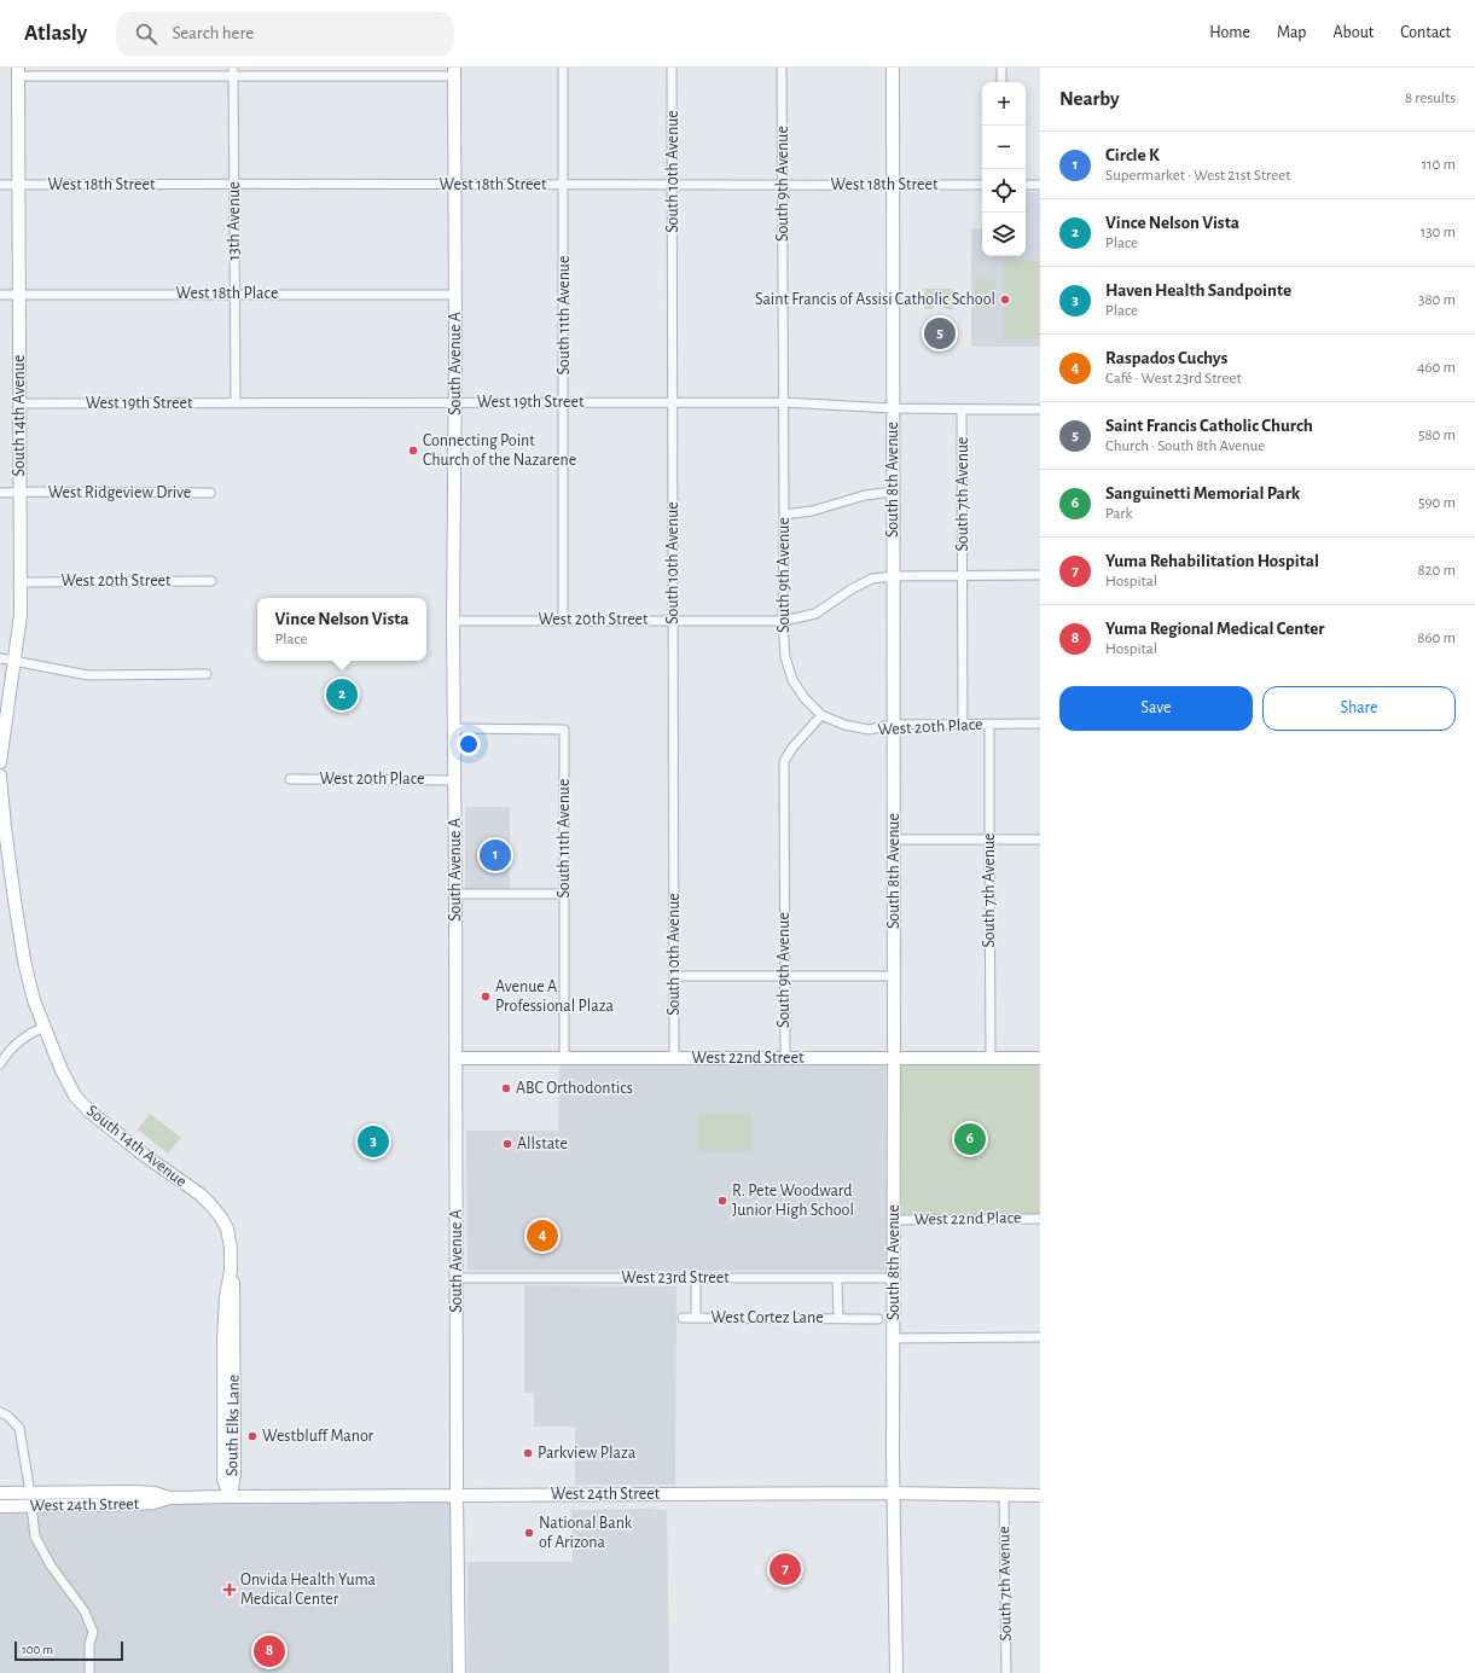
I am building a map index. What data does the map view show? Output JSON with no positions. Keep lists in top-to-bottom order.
{
  "streets": {
    "street": [
      "South 10th Avenue",
      "South 9th Avenue",
      "West 18th Street",
      "13th Avenue",
      "West 18th Place",
      "South 11th Avenue",
      "South Avenue A",
      "West 19th Street",
      "South 14th Avenue",
      "South 8th Avenue",
      "West Ridgeview Drive",
      "South 7th Avenue",
      "West 20th Street",
      "West 20th Place",
      "West 22nd Street",
      "West 22nd Place",
      "West 23rd Street",
      "West Cortez Lane",
      "South Elks Lane",
      "West 24th Street"
    ]
  },
  "crossings": [
    ["South 10th Avenue", "West 18th Street"],
    ["South 10th Avenue", "West 19th Street"],
    ["South 10th Avenue", "West 20th Street"],
    ["South 10th Avenue", "West 22nd Street"],
    ["South 9th Avenue", "West 18th Street"],
    ["South 9th Avenue", "West 19th Street"],
    ["South 9th Avenue", "West 20th Street"],
    ["South 9th Avenue", "West 20th Place"],
    ["South 9th Avenue", "West 22nd Street"],
    ["West 18th Street", "13th Avenue"],
    ["West 18th Street", "South 11th Avenue"],
    ["West 18th Street", "South Avenue A"],
    ["West 18th Street", "South 14th Avenue"],
    ["West 18th Street", "South 8th Avenue"],
    ["13th Avenue", "West 18th Place"],
    ["13th Avenue", "West 19th Street"],
    ["West 18th Place", "South Avenue A"],
    ["West 18th Place", "South 14th Avenue"],
    ["South 11th Avenue", "South Avenue A"],
    ["South 11th Avenue", "West 19th Street"],
    ["South 11th Avenue", "West 20th Street"],
    ["South 11th Avenue", "West 22nd Street"],
    ["South Avenue A", "West 19th Street"],
    ["South Avenue A", "West 20th Street"],
    ["South Avenue A", "West 20th Place"],
    ["South Avenue A", "West 22nd Street"],
    ["South Avenue A", "West 23rd Street"],
    ["South Avenue A", "West 24th Street"],
    ["West 19th Street", "South 14th Avenue"],
    ["West 19th Street", "South 8th Avenue"],
    ["West 19th Street", "South 7th Avenue"],
    ["South 14th Avenue", "West Ridgeview Drive"],
    ["South 14th Avenue", "West 20th Street"],
    ["South 14th Avenue", "South Elks Lane"],
    ["South 8th Avenue", "West 20th Street"],
    ["South 8th Avenue", "West 20th Place"],
    ["South 8th Avenue", "West 22nd Street"],
    ["South 8th Avenue", "West 22nd Place"],
    ["South 8th Avenue", "West 23rd Street"],
    ["South 8th Avenue", "West 24th Street"],
    ["South 7th Avenue", "West 20th Street"],
    ["South 7th Avenue", "West 20th Place"],
    ["South 7th Avenue", "West 22nd Street"],
    ["South 7th Avenue", "West 24th Street"],
    ["West 23rd Street", "West Cortez Lane"],
    ["South Elks Lane", "West 24th Street"]
  ],
  "places": {
    "other": [
      "Saint Francis of Assisi Catholic School",
      "Connecting Point Church of the Nazarene",
      "Avenue A Professional Plaza",
      "ABC Orthodontics",
      "Allstate",
      "R. Pete Woodward Junior High School",
      "Westbluff Manor",
      "Parkview Plaza",
      "National Bank of Arizona"
    ],
    "health": ["Onvida Health Yuma Medical Center"]
  },
  "scale_bar": "100 m",
  "page": {
    "header": "Atlasly",
    "search": "Search here",
    "nav": [
      "Home",
      "Map",
      "About",
      "Contact"
    ],
    "heading": ["Nearby", "8 results"],
    "map_buttons": ["+", "−"],
    "list": [
      {
        "mark": "1",
        "name": "Circle K",
        "note": "Supermarket · West 21st Street",
        "value": "110 m"
      },
      {
        "mark": "2",
        "name": "Vince Nelson Vista",
        "note": "Place",
        "value": "130 m"
      },
      {
        "mark": "3",
        "name": "Haven Health Sandpointe",
        "note": "Place",
        "value": "380 m"
      },
      {
        "mark": "4",
        "name": "Raspados Cuchys",
        "note": "Café · West 23rd Street",
        "value": "460 m"
      },
      {
        "mark": "5",
        "name": "Saint Francis Catholic Church",
        "note": "Church · South 8th Avenue",
        "value": "580 m"
      },
      {
        "mark": "6",
        "name": "Sanguinetti Memorial Park",
        "note": "Park",
        "value": "590 m"
      },
      {
        "mark": "7",
        "name": "Yuma Rehabilitation Hospital",
        "note": "Hospital",
        "value": "820 m"
      },
      {
        "mark": "8",
        "name": "Yuma Regional Medical Center",
        "note": "Hospital",
        "value": "860 m"
      }
    ],
    "pins": [
      "5",
      "2",
      "1",
      "6",
      "3",
      "4",
      "7",
      "8"
    ],
    "popup": ["Vince Nelson Vista", "Place"],
    "buttons": ["Save", "Share"],
    "scale": "100 m"
  }
}
